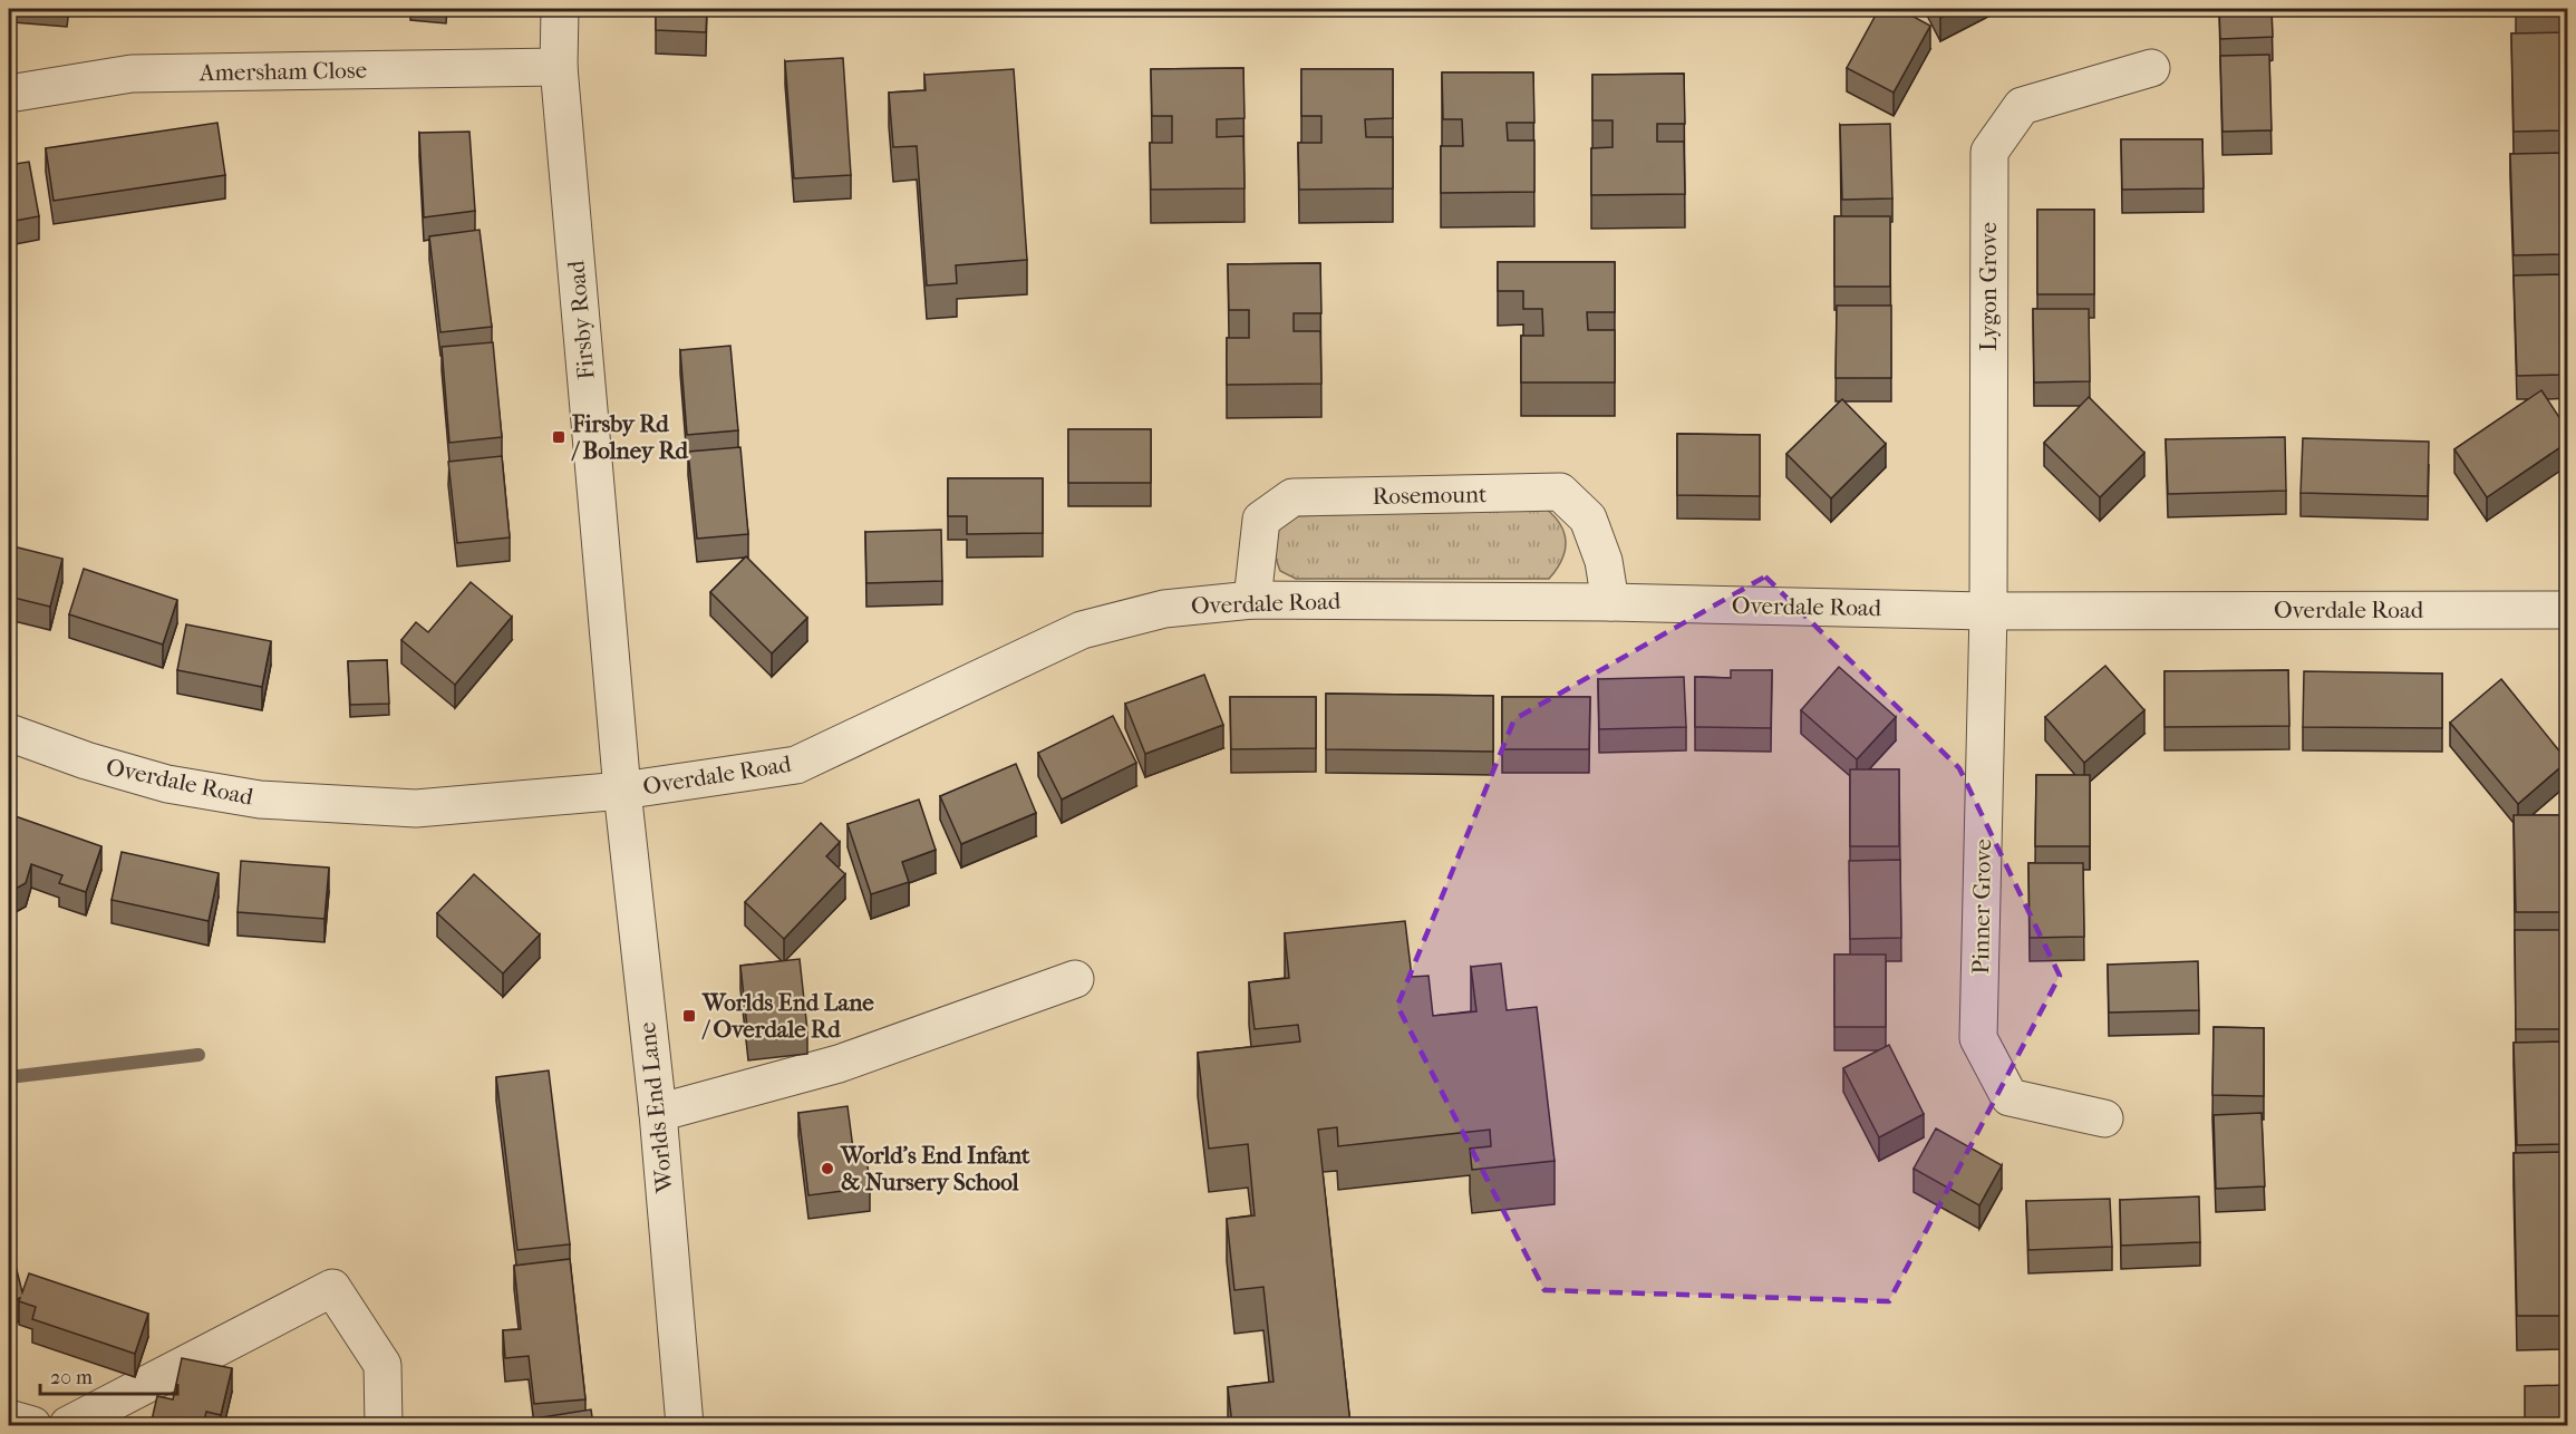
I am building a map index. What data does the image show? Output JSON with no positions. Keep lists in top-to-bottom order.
{
  "streets": {
    "street": [
      "Amersham Close",
      "Lygon Grove",
      "Firsby Road",
      "Rosemount",
      "Overdale Road",
      "Pinner Grove",
      "Worlds End Lane"
    ]
  },
  "crossings": [
    ["Amersham Close", "Firsby Road"],
    ["Lygon Grove", "Overdale Road"],
    ["Lygon Grove", "Pinner Grove"],
    ["Firsby Road", "Overdale Road"],
    ["Firsby Road", "Worlds End Lane"],
    ["Rosemount", "Overdale Road"],
    ["Overdale Road", "Pinner Grove"],
    ["Overdale Road", "Worlds End Lane"]
  ],
  "places": {
    "transit": ["Firsby Rd / Bolney Rd", "Worlds End Lane / Overdale Rd"],
    "other": ["World's End Infant & Nursery School"]
  },
  "scale_bar": "20 m"
}
